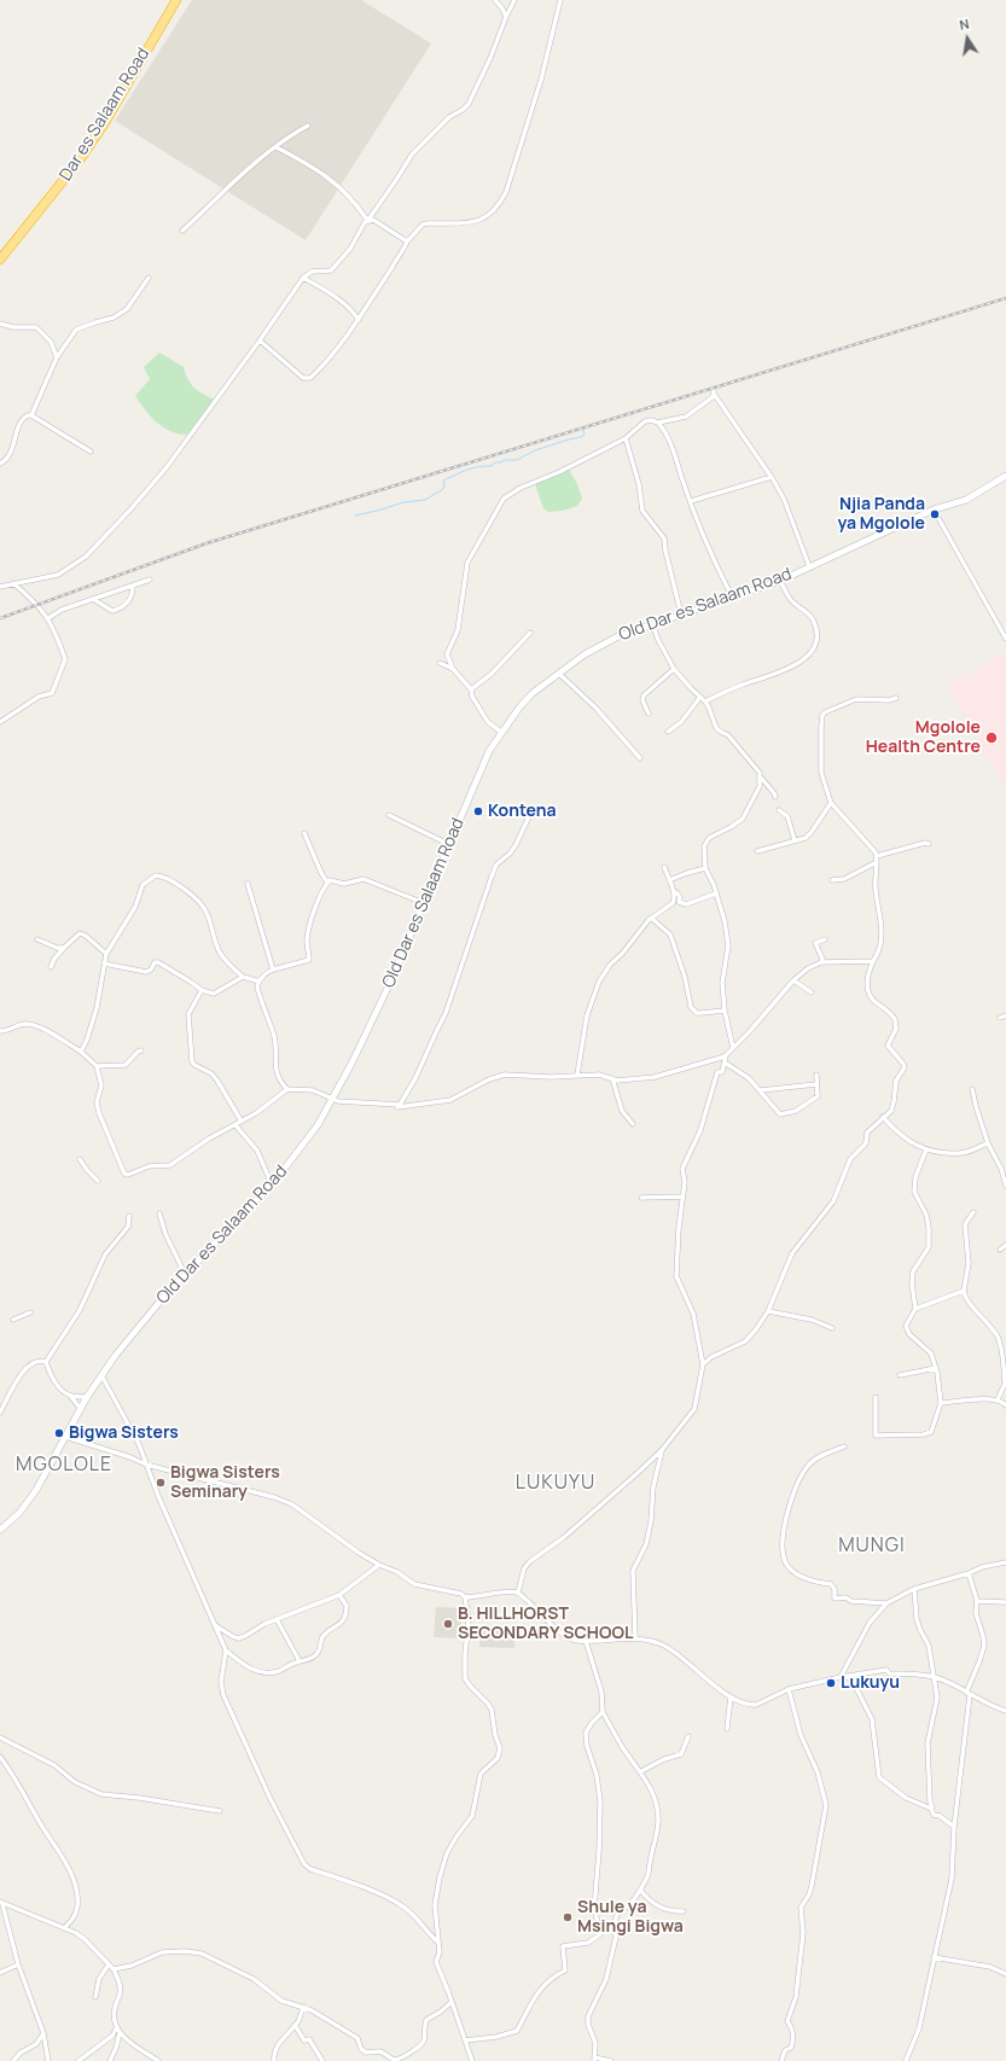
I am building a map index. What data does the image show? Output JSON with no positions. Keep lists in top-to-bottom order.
{
  "streets": {
    "highway": ["Dar es Salaam Road"],
    "street": ["Old Dar es Salaam Road"]
  },
  "districts": ["MGOLOLE", "LUKUYU", "MUNGI"],
  "places": [
    "Njia Panda ya Mgolole",
    "Mgolole Health Centre",
    "Kontena",
    "Bigwa Sisters",
    "Bigwa Sisters Seminary",
    "B. HILLHORST SECONDARY SCHOOL",
    "Lukuyu",
    "Shule ya Msingi Bigwa"
  ],
  "north": "top"
}
